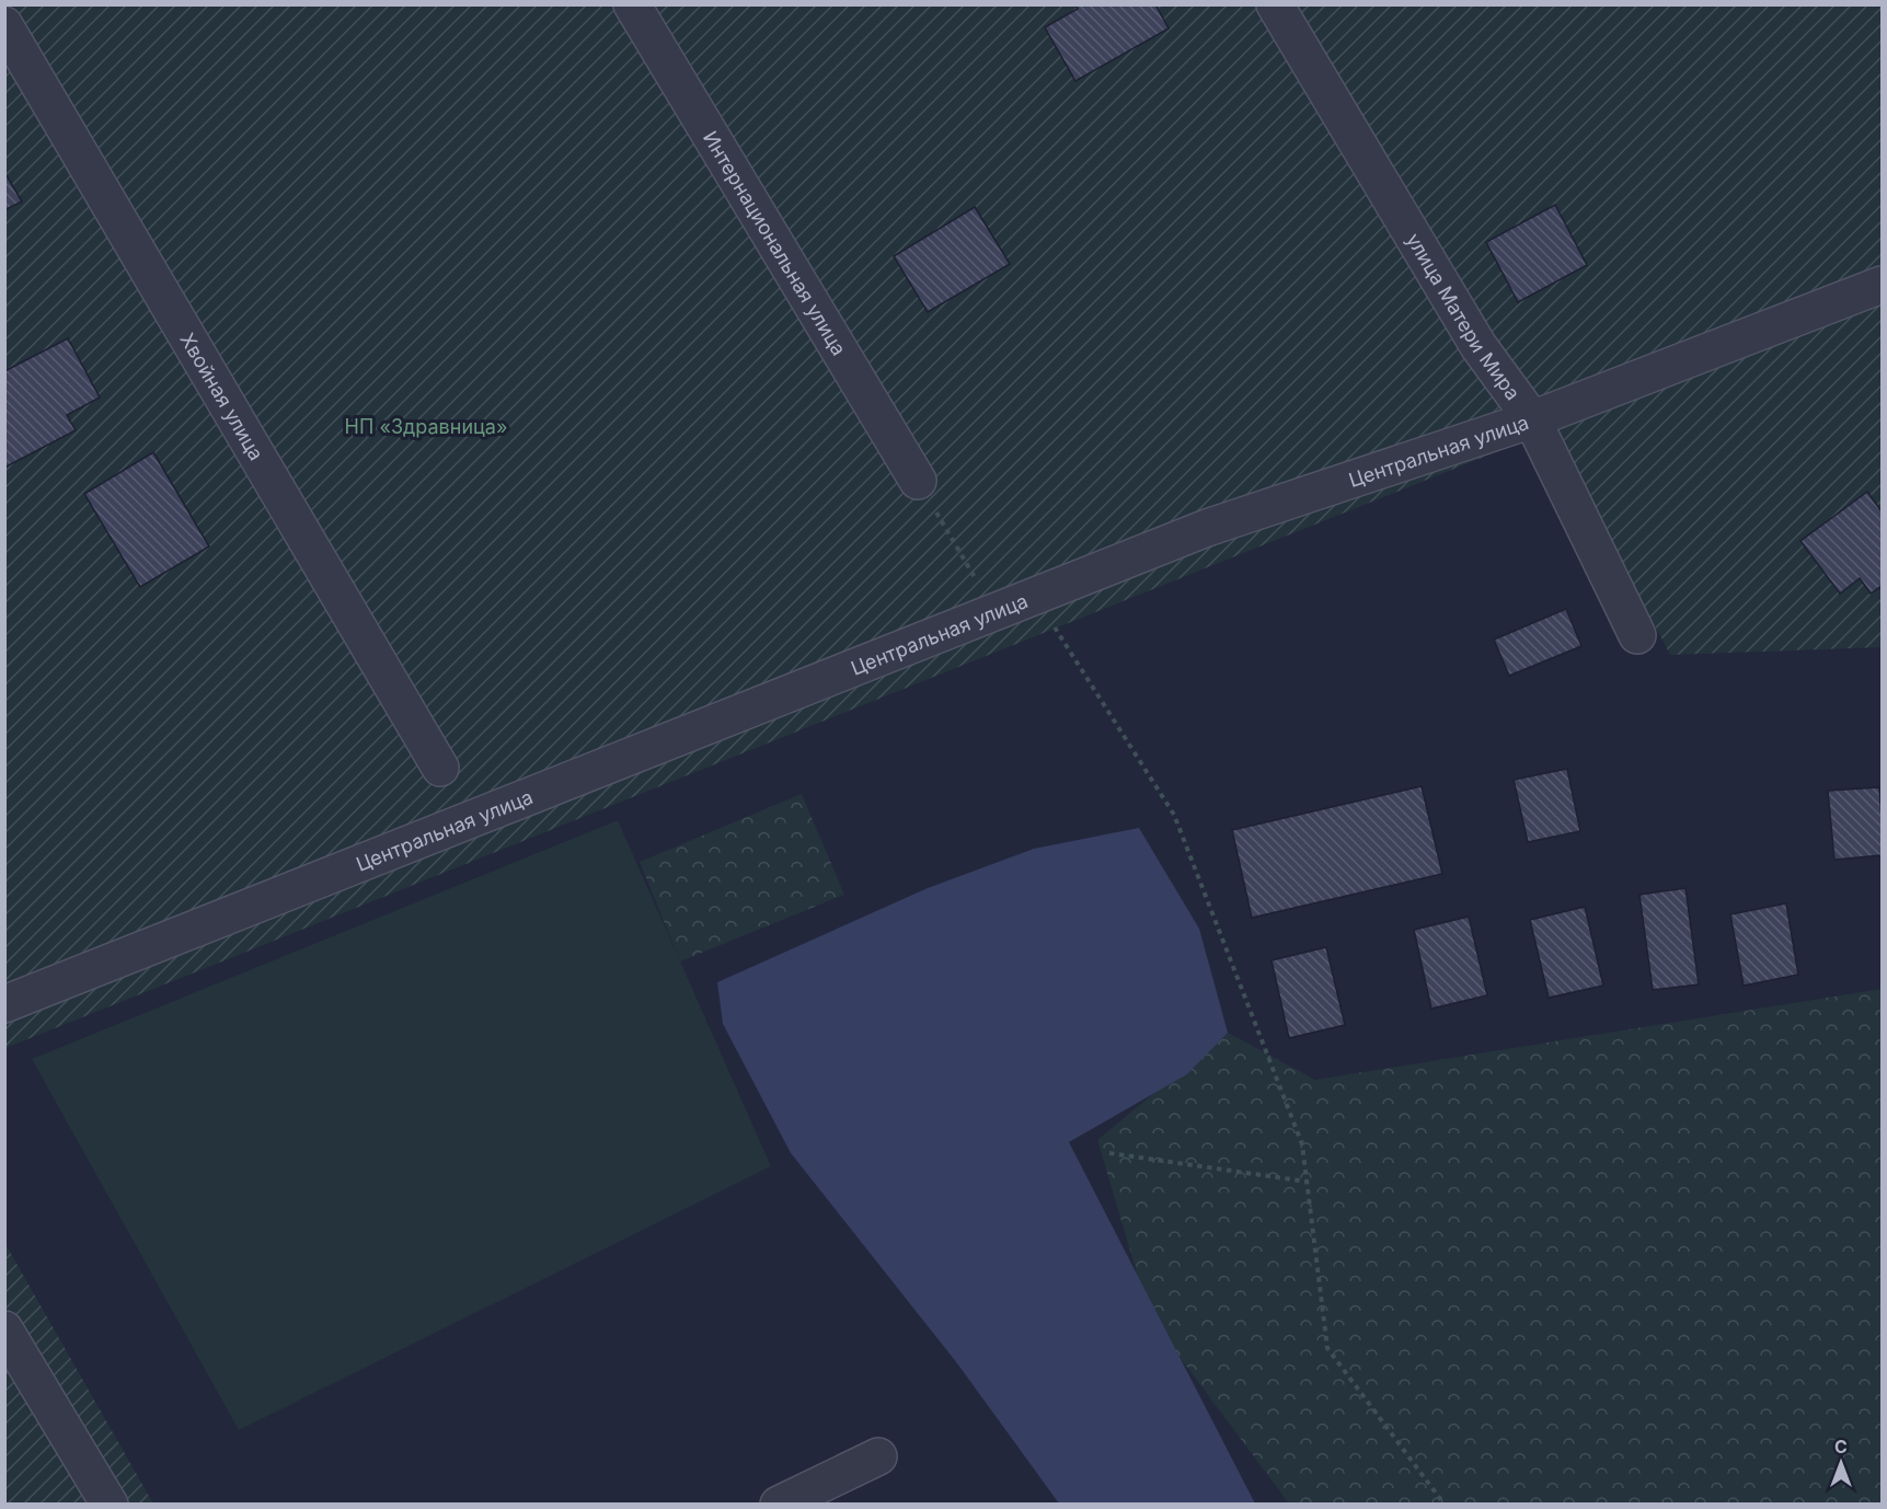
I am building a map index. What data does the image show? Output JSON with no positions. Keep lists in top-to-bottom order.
{
  "streets": {
    "street": [
      "Интернациональная улица",
      "улица Матери Мира",
      "Хвойная улица",
      "Центральная улица"
    ]
  },
  "crossings": [
    ["улица Матери Мира", "Центральная улица"]
  ],
  "parks": ["НП «Здравница»"],
  "north": "top"
}
